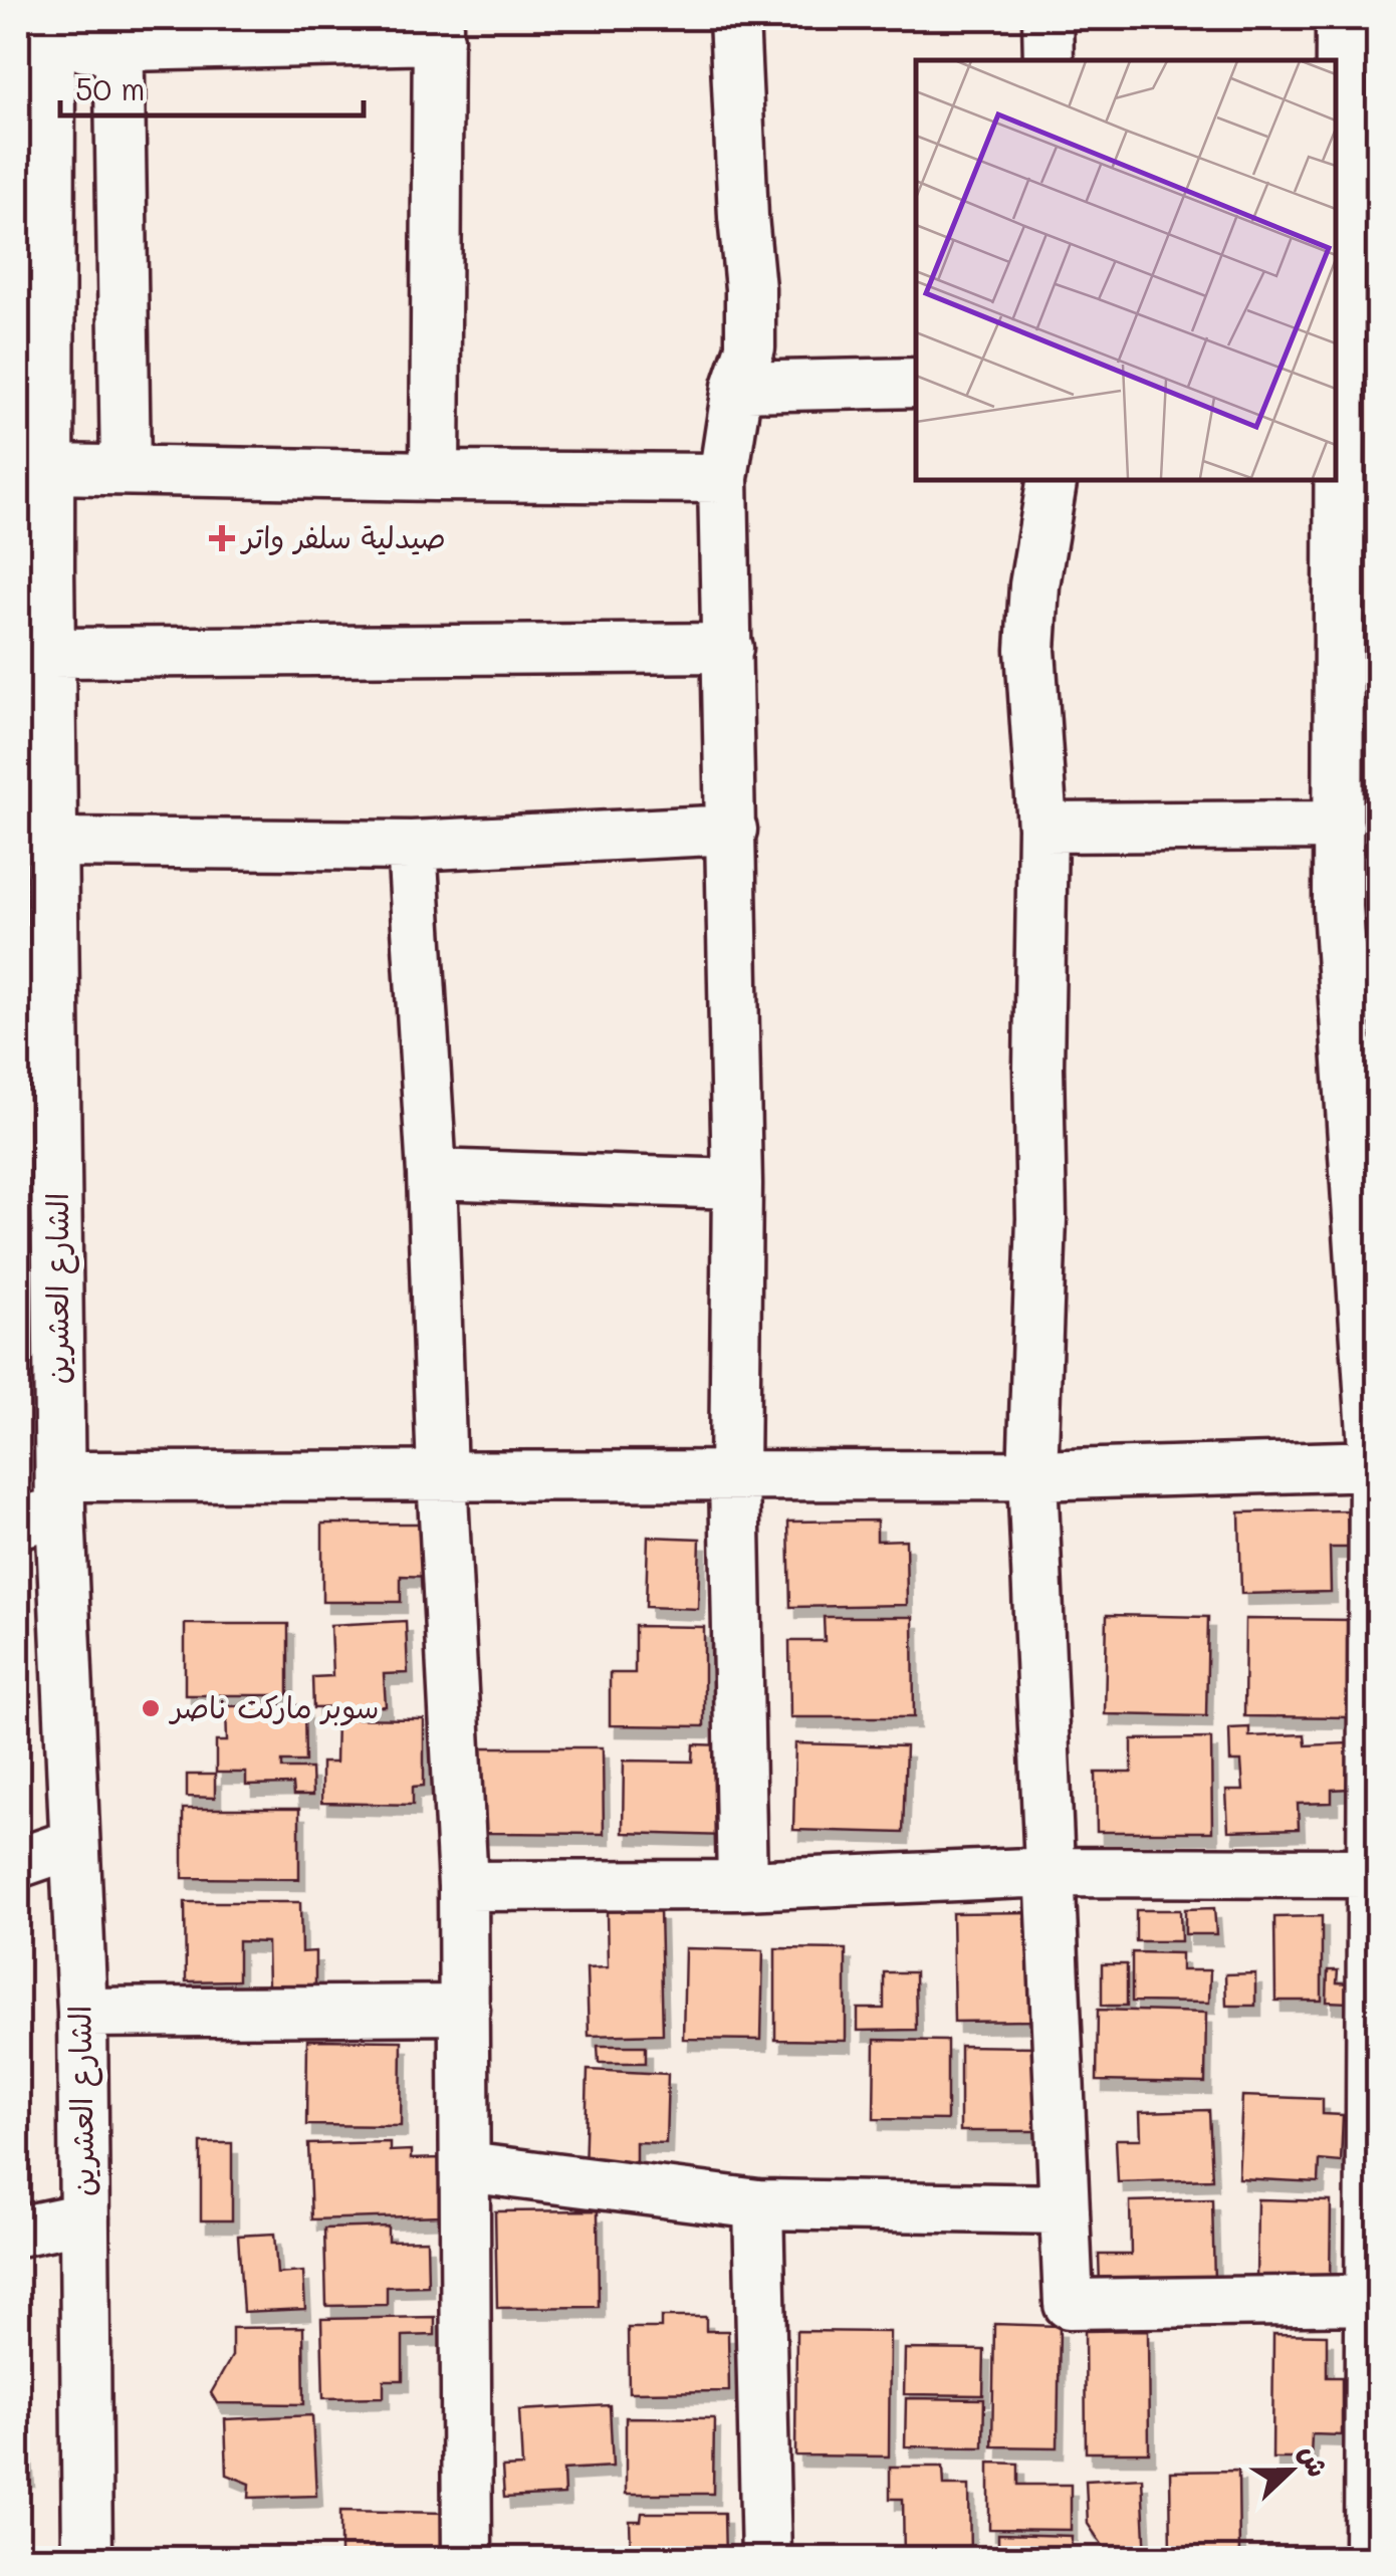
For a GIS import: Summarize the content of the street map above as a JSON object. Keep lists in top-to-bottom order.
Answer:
{
  "streets": {
    "street": ["الشارع العشرين"]
  },
  "places": {
    "health": ["صيدلية سلفر واتر"],
    "other": ["سوبر ماركت ناصر"]
  },
  "scale_bar": "50 m",
  "north": "right"
}
